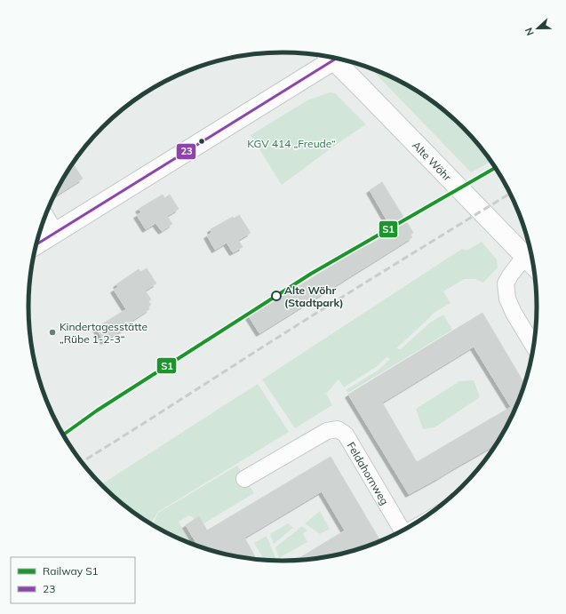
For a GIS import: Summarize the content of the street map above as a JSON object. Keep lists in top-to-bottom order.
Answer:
{
  "streets": {
    "street": ["Alte Wöhr", "Feldahornweg"]
  },
  "parks": ["KGV 414 „Freude“"],
  "places": ["Alte Wöhr (Stadtpark)", "Kindertagesstätte „Rübe 1-2-3“"],
  "lines": ["transit line 23", "rail line S1"],
  "legend": ["Railway S1", "23"],
  "north": "left"
}
